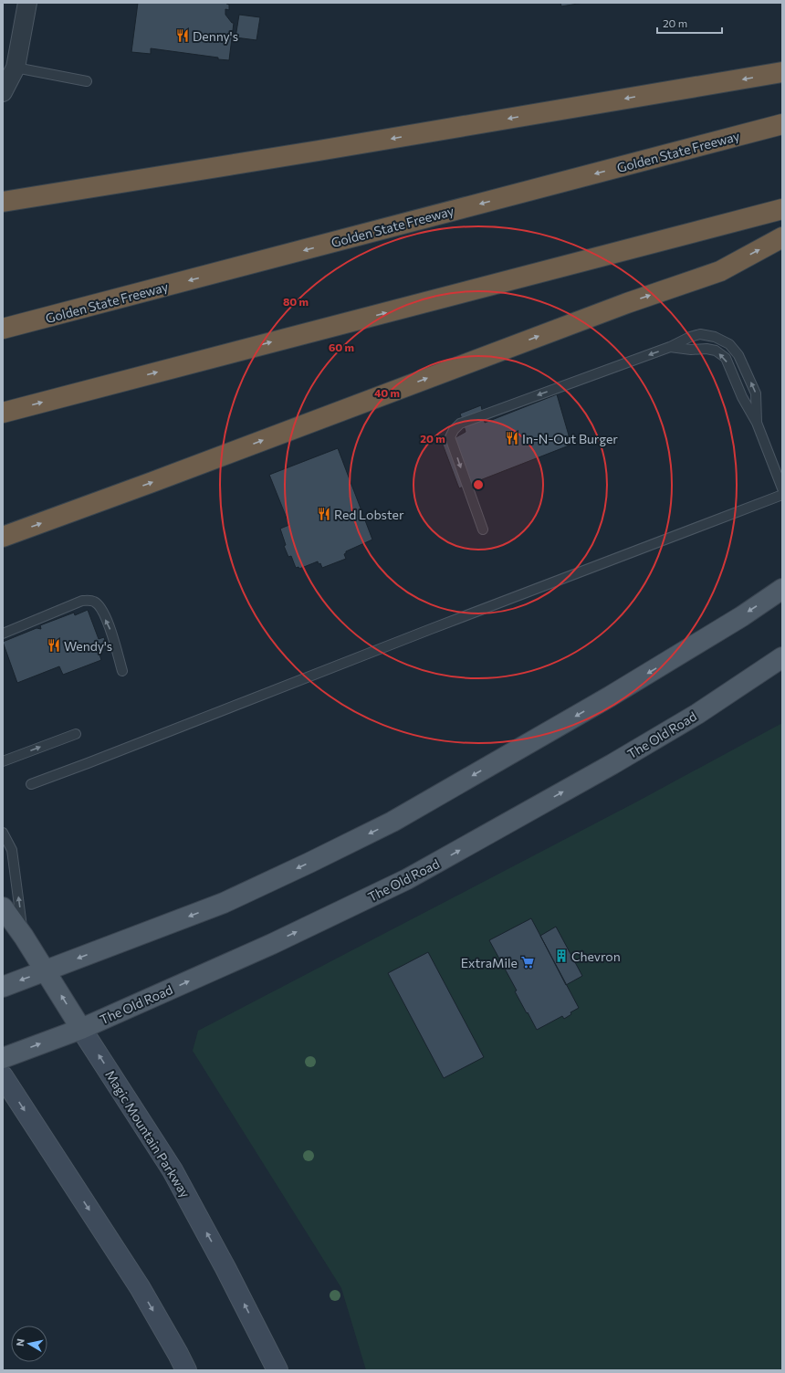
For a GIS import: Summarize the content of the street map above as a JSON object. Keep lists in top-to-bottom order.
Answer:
{
  "streets": {
    "highway": ["Golden State Freeway"],
    "main road": ["The Old Road", "Magic Mountain Parkway"]
  },
  "crossings": [
    ["The Old Road", "Magic Mountain Parkway"]
  ],
  "places": {
    "restaurant": [
      "Denny's",
      "In-N-Out Burger",
      "Red Lobster",
      "Wendy's"
    ],
    "building": ["Chevron"],
    "supermarket": ["ExtraMile"]
  },
  "scale_bar": "20 m",
  "north": "left",
  "rings": [
    "80 m",
    "60 m",
    "40 m",
    "20 m"
  ]
}
